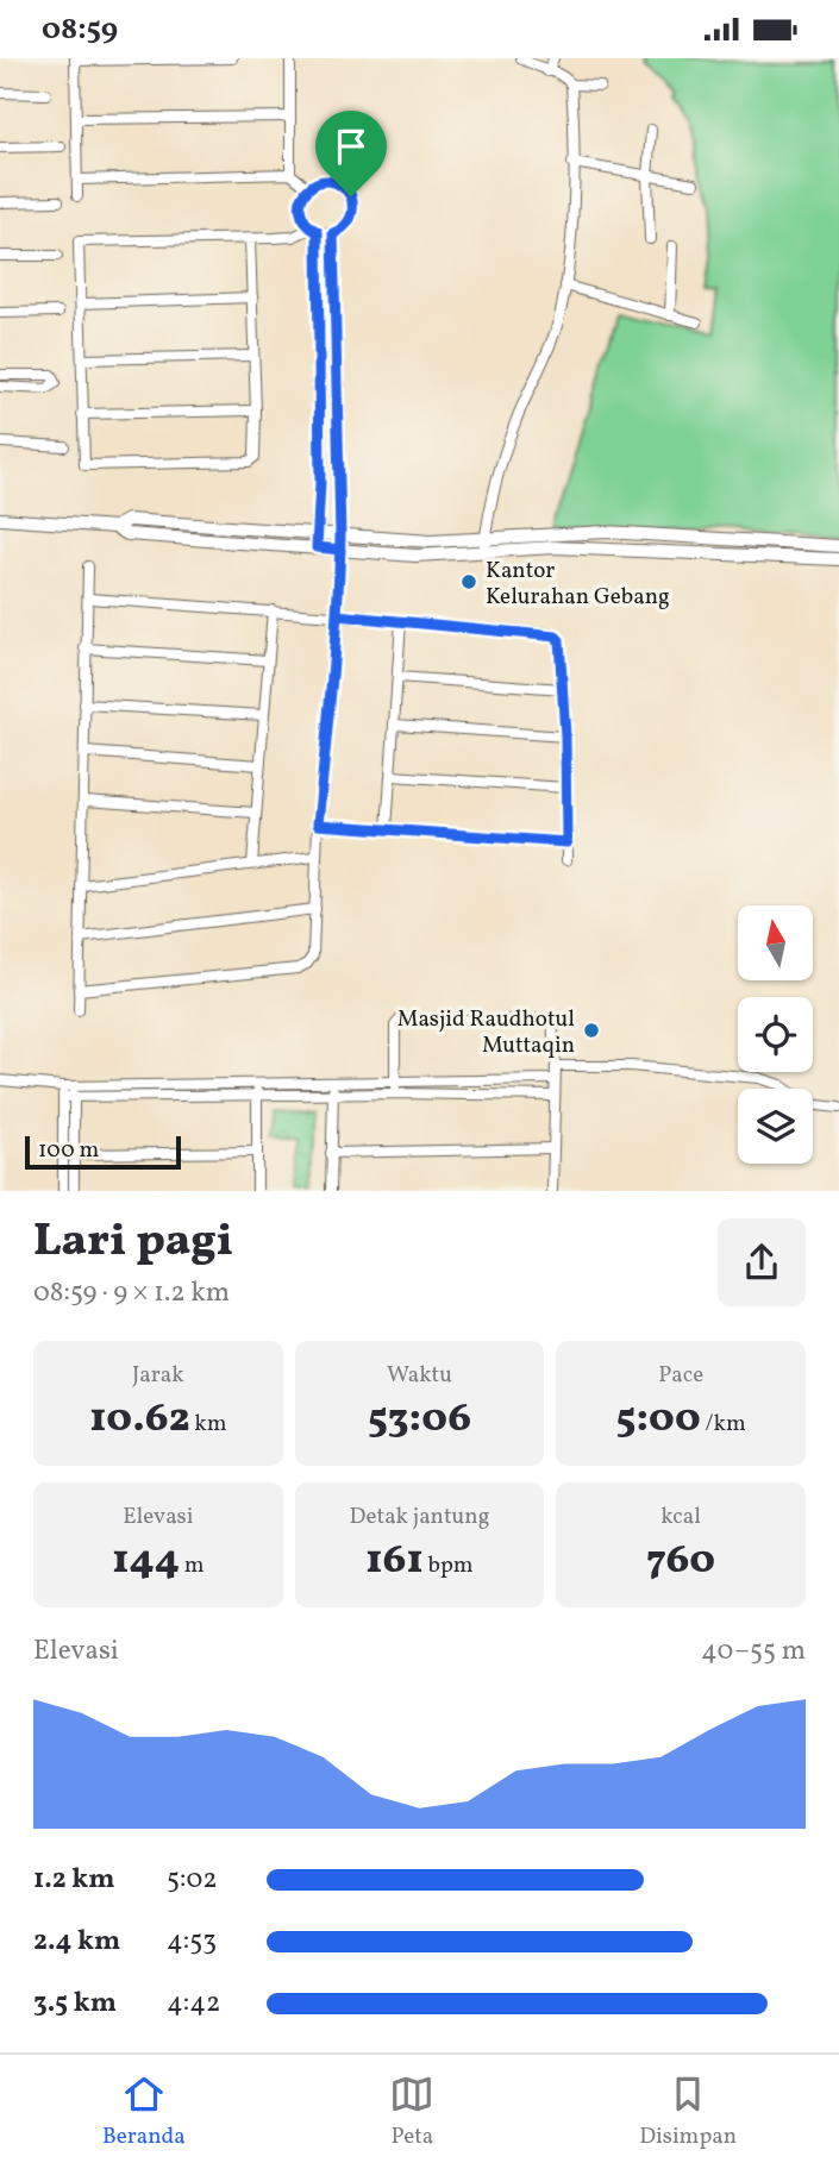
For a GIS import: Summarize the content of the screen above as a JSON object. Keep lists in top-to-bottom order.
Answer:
{
  "places": ["Kantor Kelurahan Gebang", "Masjid Raudhotul Muttaqin"],
  "scale_bar": "100 m",
  "north": "top",
  "page": {
    "status": "08:59",
    "scale": "100 m",
    "heading": ["Lari pagi", "08:59 · 9 × 1.2 km"],
    "stats": [
      ["Jarak", "10.62 km"],
      ["Waktu", "53:06"],
      ["Pace", "5:00 /km"],
      ["Elevasi", "144 m"],
      ["Detak jantung", "161 bpm"],
      ["kcal", "760"]
    ],
    "chart": ["Elevasi", "40–55 m"],
    "list": [
      {
        "name": "1.2 km",
        "note": "5:02"
      },
      {
        "name": "2.4 km",
        "note": "4:53"
      },
      {
        "name": "3.5 km",
        "note": "4:42"
      }
    ],
    "tabs": ["Beranda", "Peta", "Disimpan"]
  }
}
